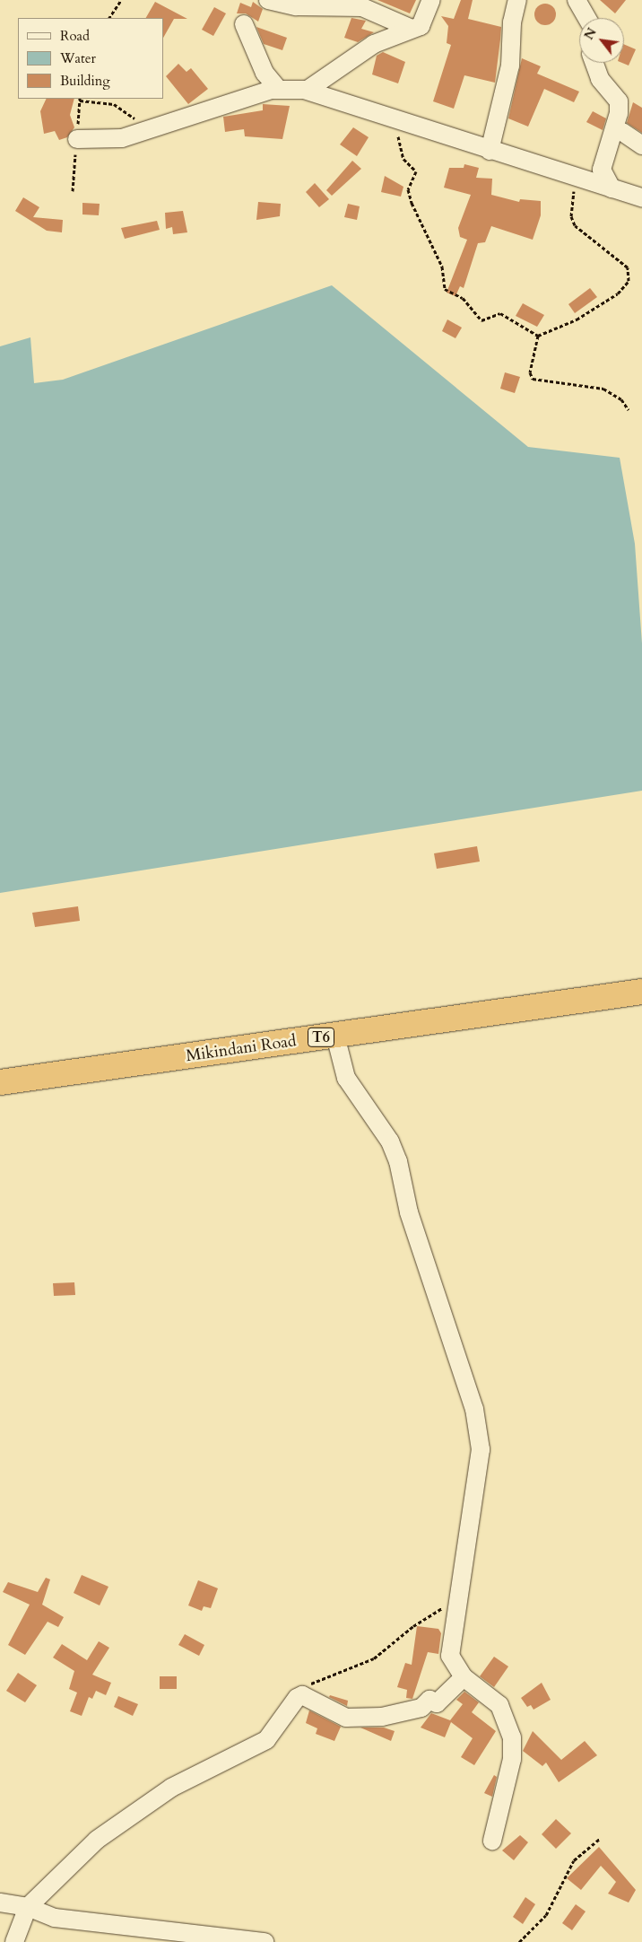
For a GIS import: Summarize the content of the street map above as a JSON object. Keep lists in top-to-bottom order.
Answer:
{
  "streets": {
    "highway": ["T6", "Mikindani Road"]
  },
  "legend": ["Road", "Water", "Building"],
  "north": "top left"
}
